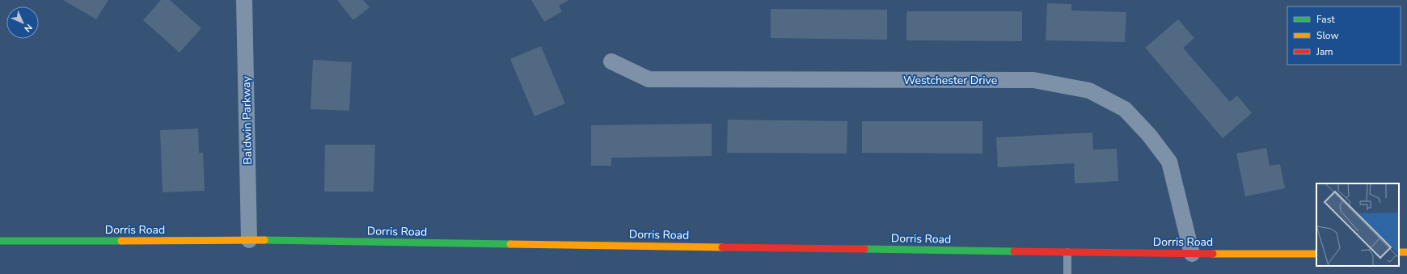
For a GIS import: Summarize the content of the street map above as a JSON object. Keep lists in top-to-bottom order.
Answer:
{
  "streets": {
    "street": ["Westchester Drive", "Baldwin Parkway", "Dorris Road"]
  },
  "crossings": [
    ["Westchester Drive", "Dorris Road"],
    ["Baldwin Parkway", "Dorris Road"]
  ],
  "legend": ["Fast", "Slow", "Jam"],
  "north": "bottom right"
}
